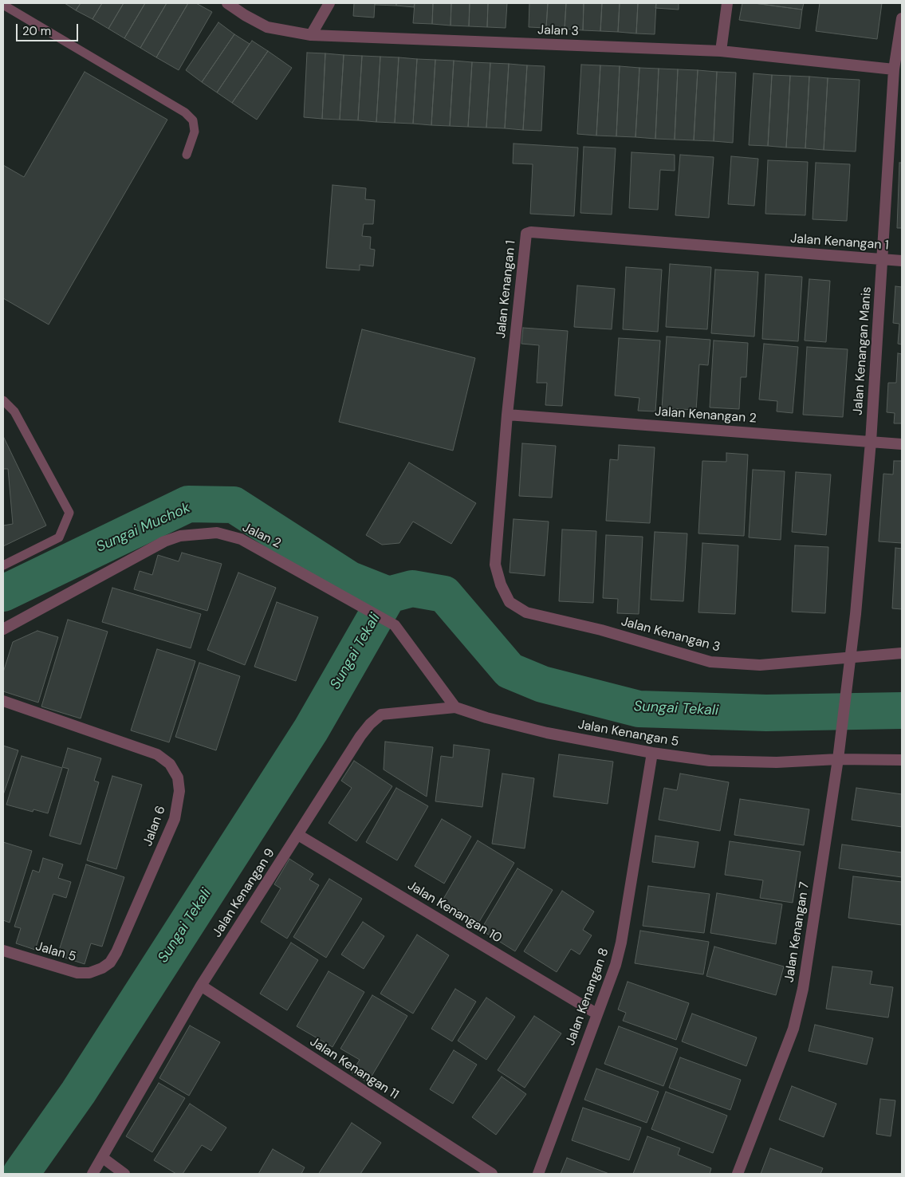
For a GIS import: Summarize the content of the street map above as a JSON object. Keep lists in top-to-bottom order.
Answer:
{
  "streets": {
    "street": [
      "Jalan 3",
      "Jalan Kenangan 1",
      "Jalan Kenangan Manis",
      "Jalan Kenangan 2",
      "Jalan 2",
      "Jalan Kenangan 3",
      "Jalan Kenangan 5",
      "Jalan 6",
      "Jalan Kenangan 9",
      "Jalan Kenangan 10",
      "Jalan Kenangan 7",
      "Jalan 5",
      "Jalan Kenangan 8",
      "Jalan Kenangan 11"
    ]
  },
  "crossings": [
    ["Jalan 3", "Jalan Kenangan Manis"],
    ["Jalan Kenangan 1", "Jalan Kenangan Manis"],
    ["Jalan Kenangan 1", "Jalan Kenangan 2"],
    ["Jalan Kenangan 1", "Jalan Kenangan 3"],
    ["Jalan Kenangan Manis", "Jalan Kenangan 2"],
    ["Jalan Kenangan Manis", "Jalan Kenangan 3"],
    ["Jalan Kenangan Manis", "Jalan Kenangan 7"],
    ["Jalan 2", "Jalan Kenangan 5"],
    ["Jalan 2", "Jalan Kenangan 9"],
    ["Jalan Kenangan 5", "Jalan Kenangan 9"],
    ["Jalan Kenangan 5", "Jalan Kenangan 7"],
    ["Jalan Kenangan 5", "Jalan Kenangan 8"],
    ["Jalan 6", "Jalan 5"],
    ["Jalan Kenangan 9", "Jalan Kenangan 10"],
    ["Jalan Kenangan 9", "Jalan Kenangan 11"],
    ["Jalan Kenangan 10", "Jalan Kenangan 8"]
  ],
  "water": ["Sungai Muchok", "Sungai Tekali"],
  "scale_bar": "20 m"
}
